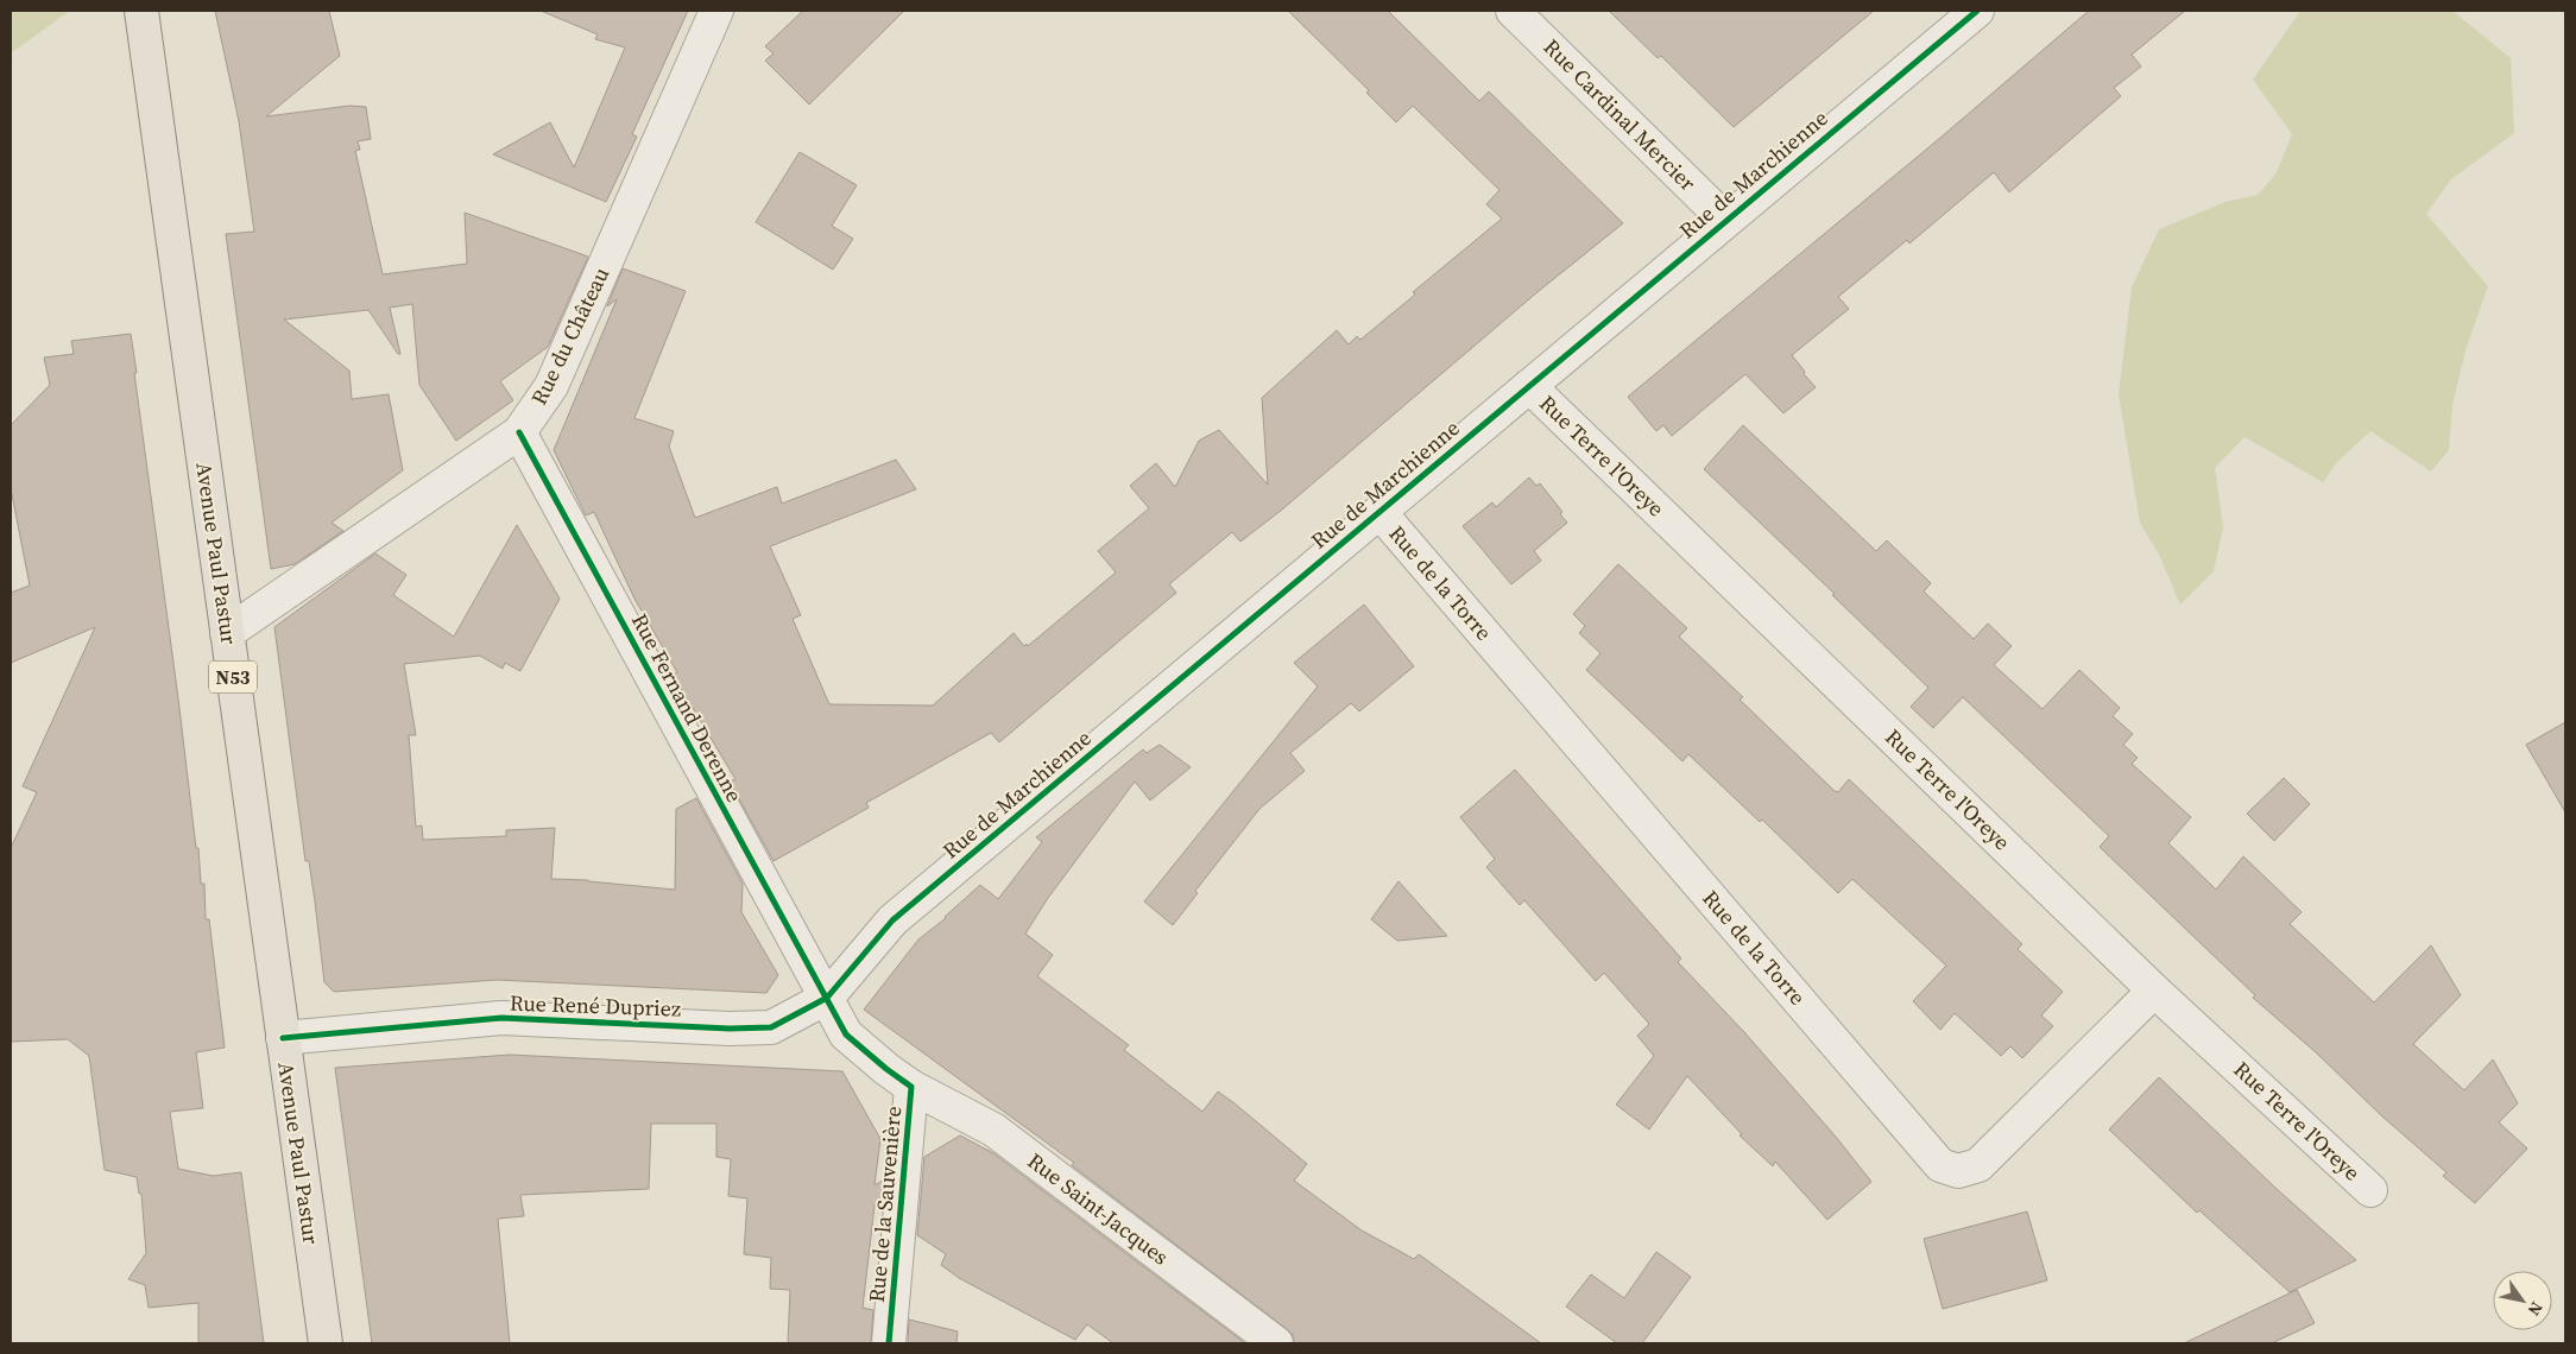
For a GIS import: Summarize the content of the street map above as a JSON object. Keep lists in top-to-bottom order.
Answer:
{
  "streets": {
    "main road": ["Avenue Paul Pastur", "N53"],
    "street": [
      "Rue Cardinal Mercier",
      "Rue de Marchienne",
      "Rue du Château",
      "Rue Terre l'Oreye",
      "Rue de la Torre",
      "Rue Fernand Derenne",
      "Rue René Dupriez",
      "Rue de la Sauvenière",
      "Rue Saint-Jacques"
    ]
  },
  "crossings": [
    ["Rue Cardinal Mercier", "Rue de Marchienne"],
    ["Rue de Marchienne", "Rue Terre l'Oreye"],
    ["Rue de Marchienne", "Rue de la Torre"],
    ["Rue de Marchienne", "Rue Fernand Derenne"],
    ["Rue de Marchienne", "Rue René Dupriez"],
    ["Rue de Marchienne", "Rue de la Sauvenière"],
    ["Rue du Château", "Avenue Paul Pastur"],
    ["Rue du Château", "Rue Fernand Derenne"],
    ["Rue Terre l'Oreye", "Rue de la Torre"],
    ["Avenue Paul Pastur", "Rue René Dupriez"],
    ["Rue Fernand Derenne", "Rue René Dupriez"],
    ["Rue Fernand Derenne", "Rue de la Sauvenière"],
    ["Rue René Dupriez", "Rue de la Sauvenière"],
    ["Rue de la Sauvenière", "Rue Saint-Jacques"]
  ],
  "north": "bottom right"
}
